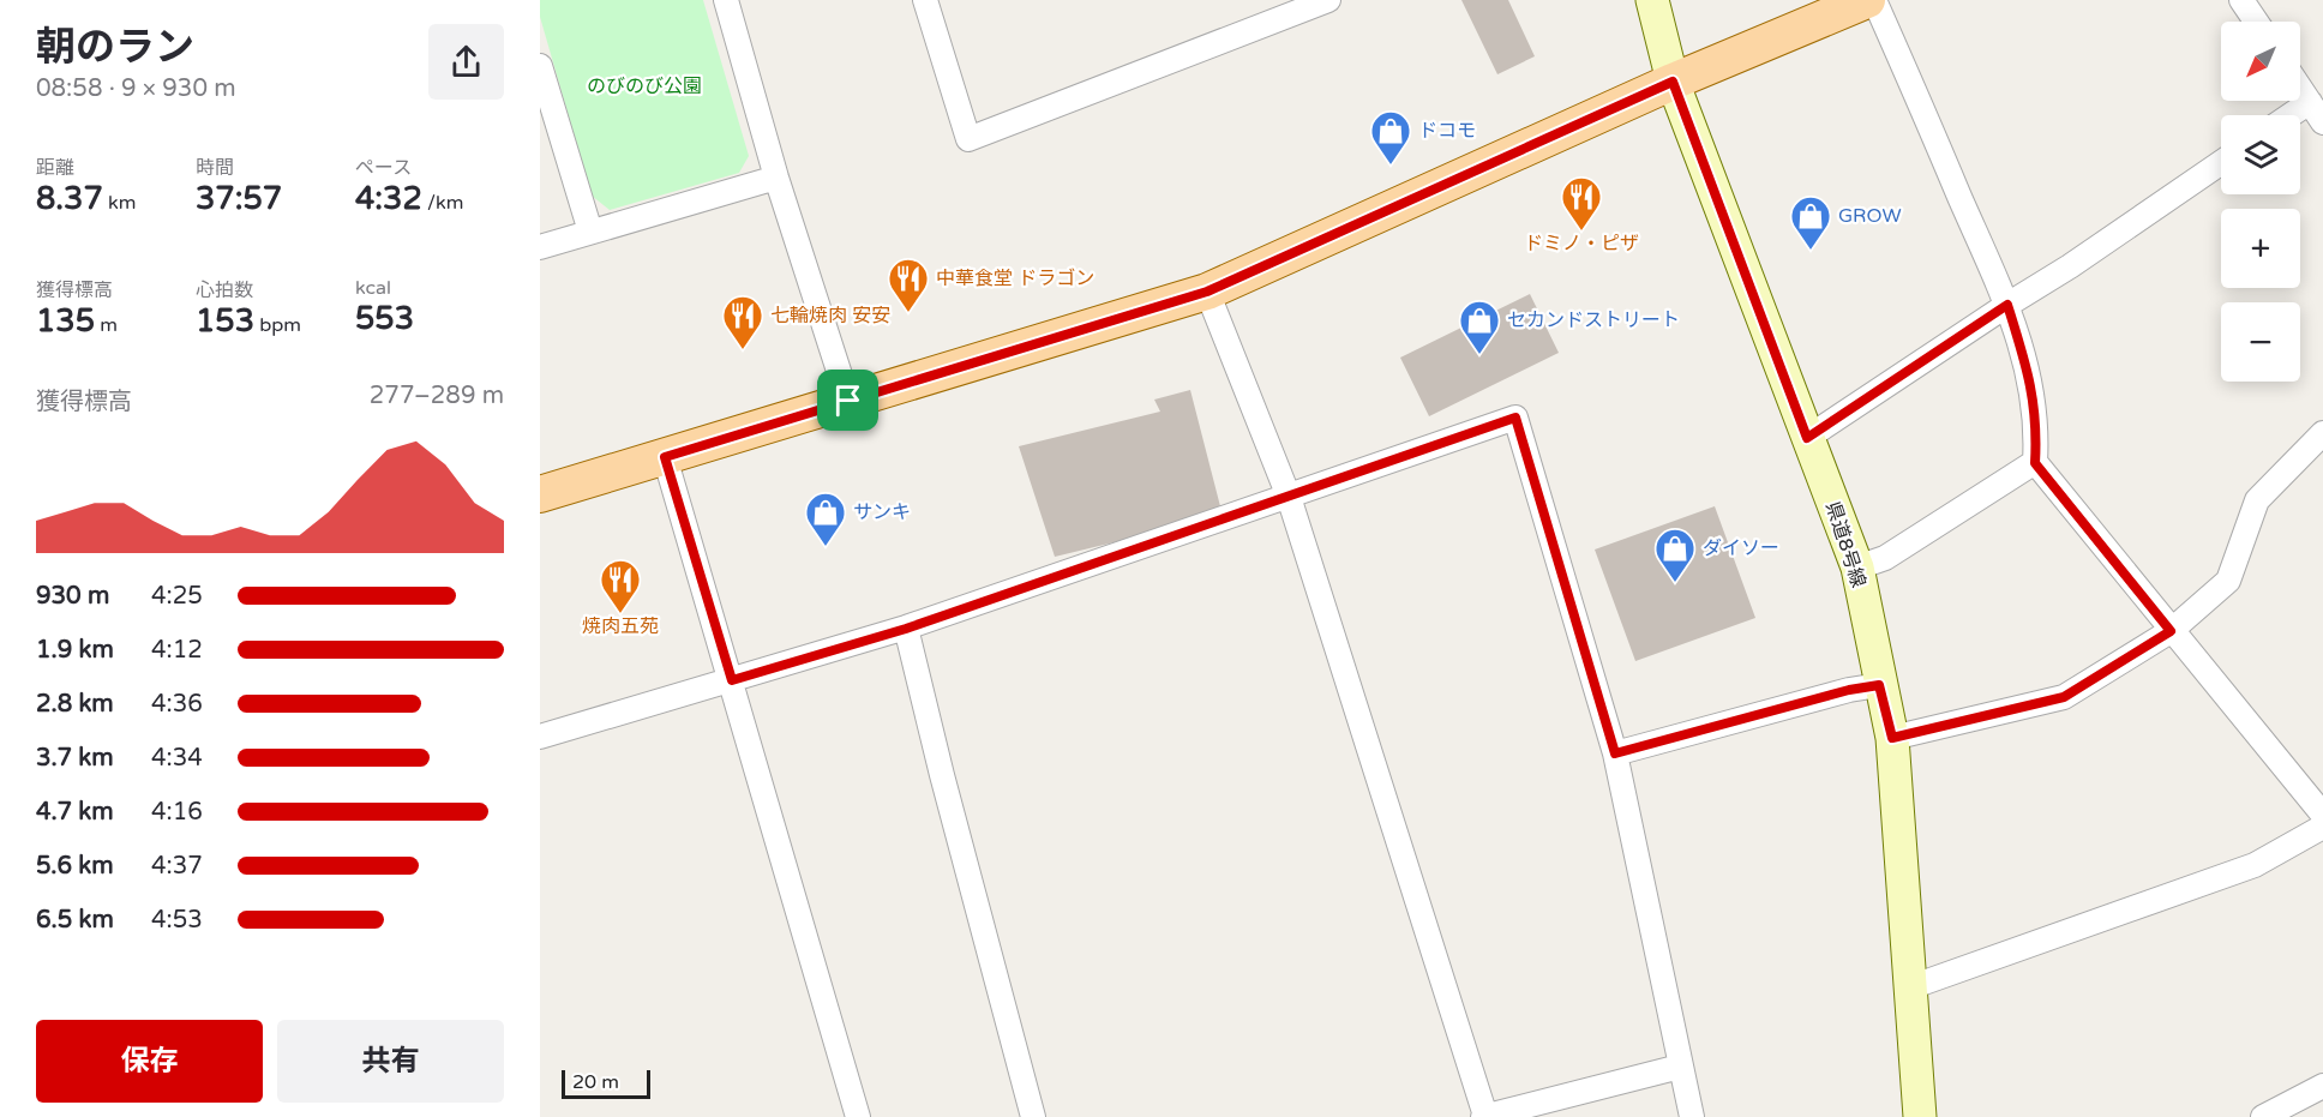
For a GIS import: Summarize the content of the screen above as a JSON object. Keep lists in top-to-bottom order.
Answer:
{
  "streets": {
    "main road": ["県道8号線"]
  },
  "parks": ["のびのび公園"],
  "places": {
    "shop": [
      "ドコモ",
      "GROW",
      "セカンドストリート",
      "サンキ",
      "ダイソー"
    ],
    "restaurant": [
      "ドミノ・ピザ",
      "中華食堂 ドラゴン",
      "七輪焼肉 安安",
      "焼肉五苑"
    ]
  },
  "scale_bar": "20 m",
  "north": "bottom left",
  "page": {
    "heading": ["朝のラン", "08:58 · 9 × 930 m"],
    "map_buttons": ["+", "−"],
    "stats": [
      ["距離", "8.37 km"],
      ["時間", "37:57"],
      ["ペース", "4:32 /km"],
      ["獲得標高", "135 m"],
      ["心拍数", "153 bpm"],
      ["kcal", "553"]
    ],
    "chart": ["獲得標高", "277–289 m"],
    "list": [
      {
        "name": "930 m",
        "note": "4:25"
      },
      {
        "name": "1.9 km",
        "note": "4:12"
      },
      {
        "name": "2.8 km",
        "note": "4:36"
      },
      {
        "name": "3.7 km",
        "note": "4:34"
      },
      {
        "name": "4.7 km",
        "note": "4:16"
      },
      {
        "name": "5.6 km",
        "note": "4:37"
      },
      {
        "name": "6.5 km",
        "note": "4:53"
      }
    ],
    "buttons": ["保存", "共有"],
    "scale": "20 m"
  }
}
